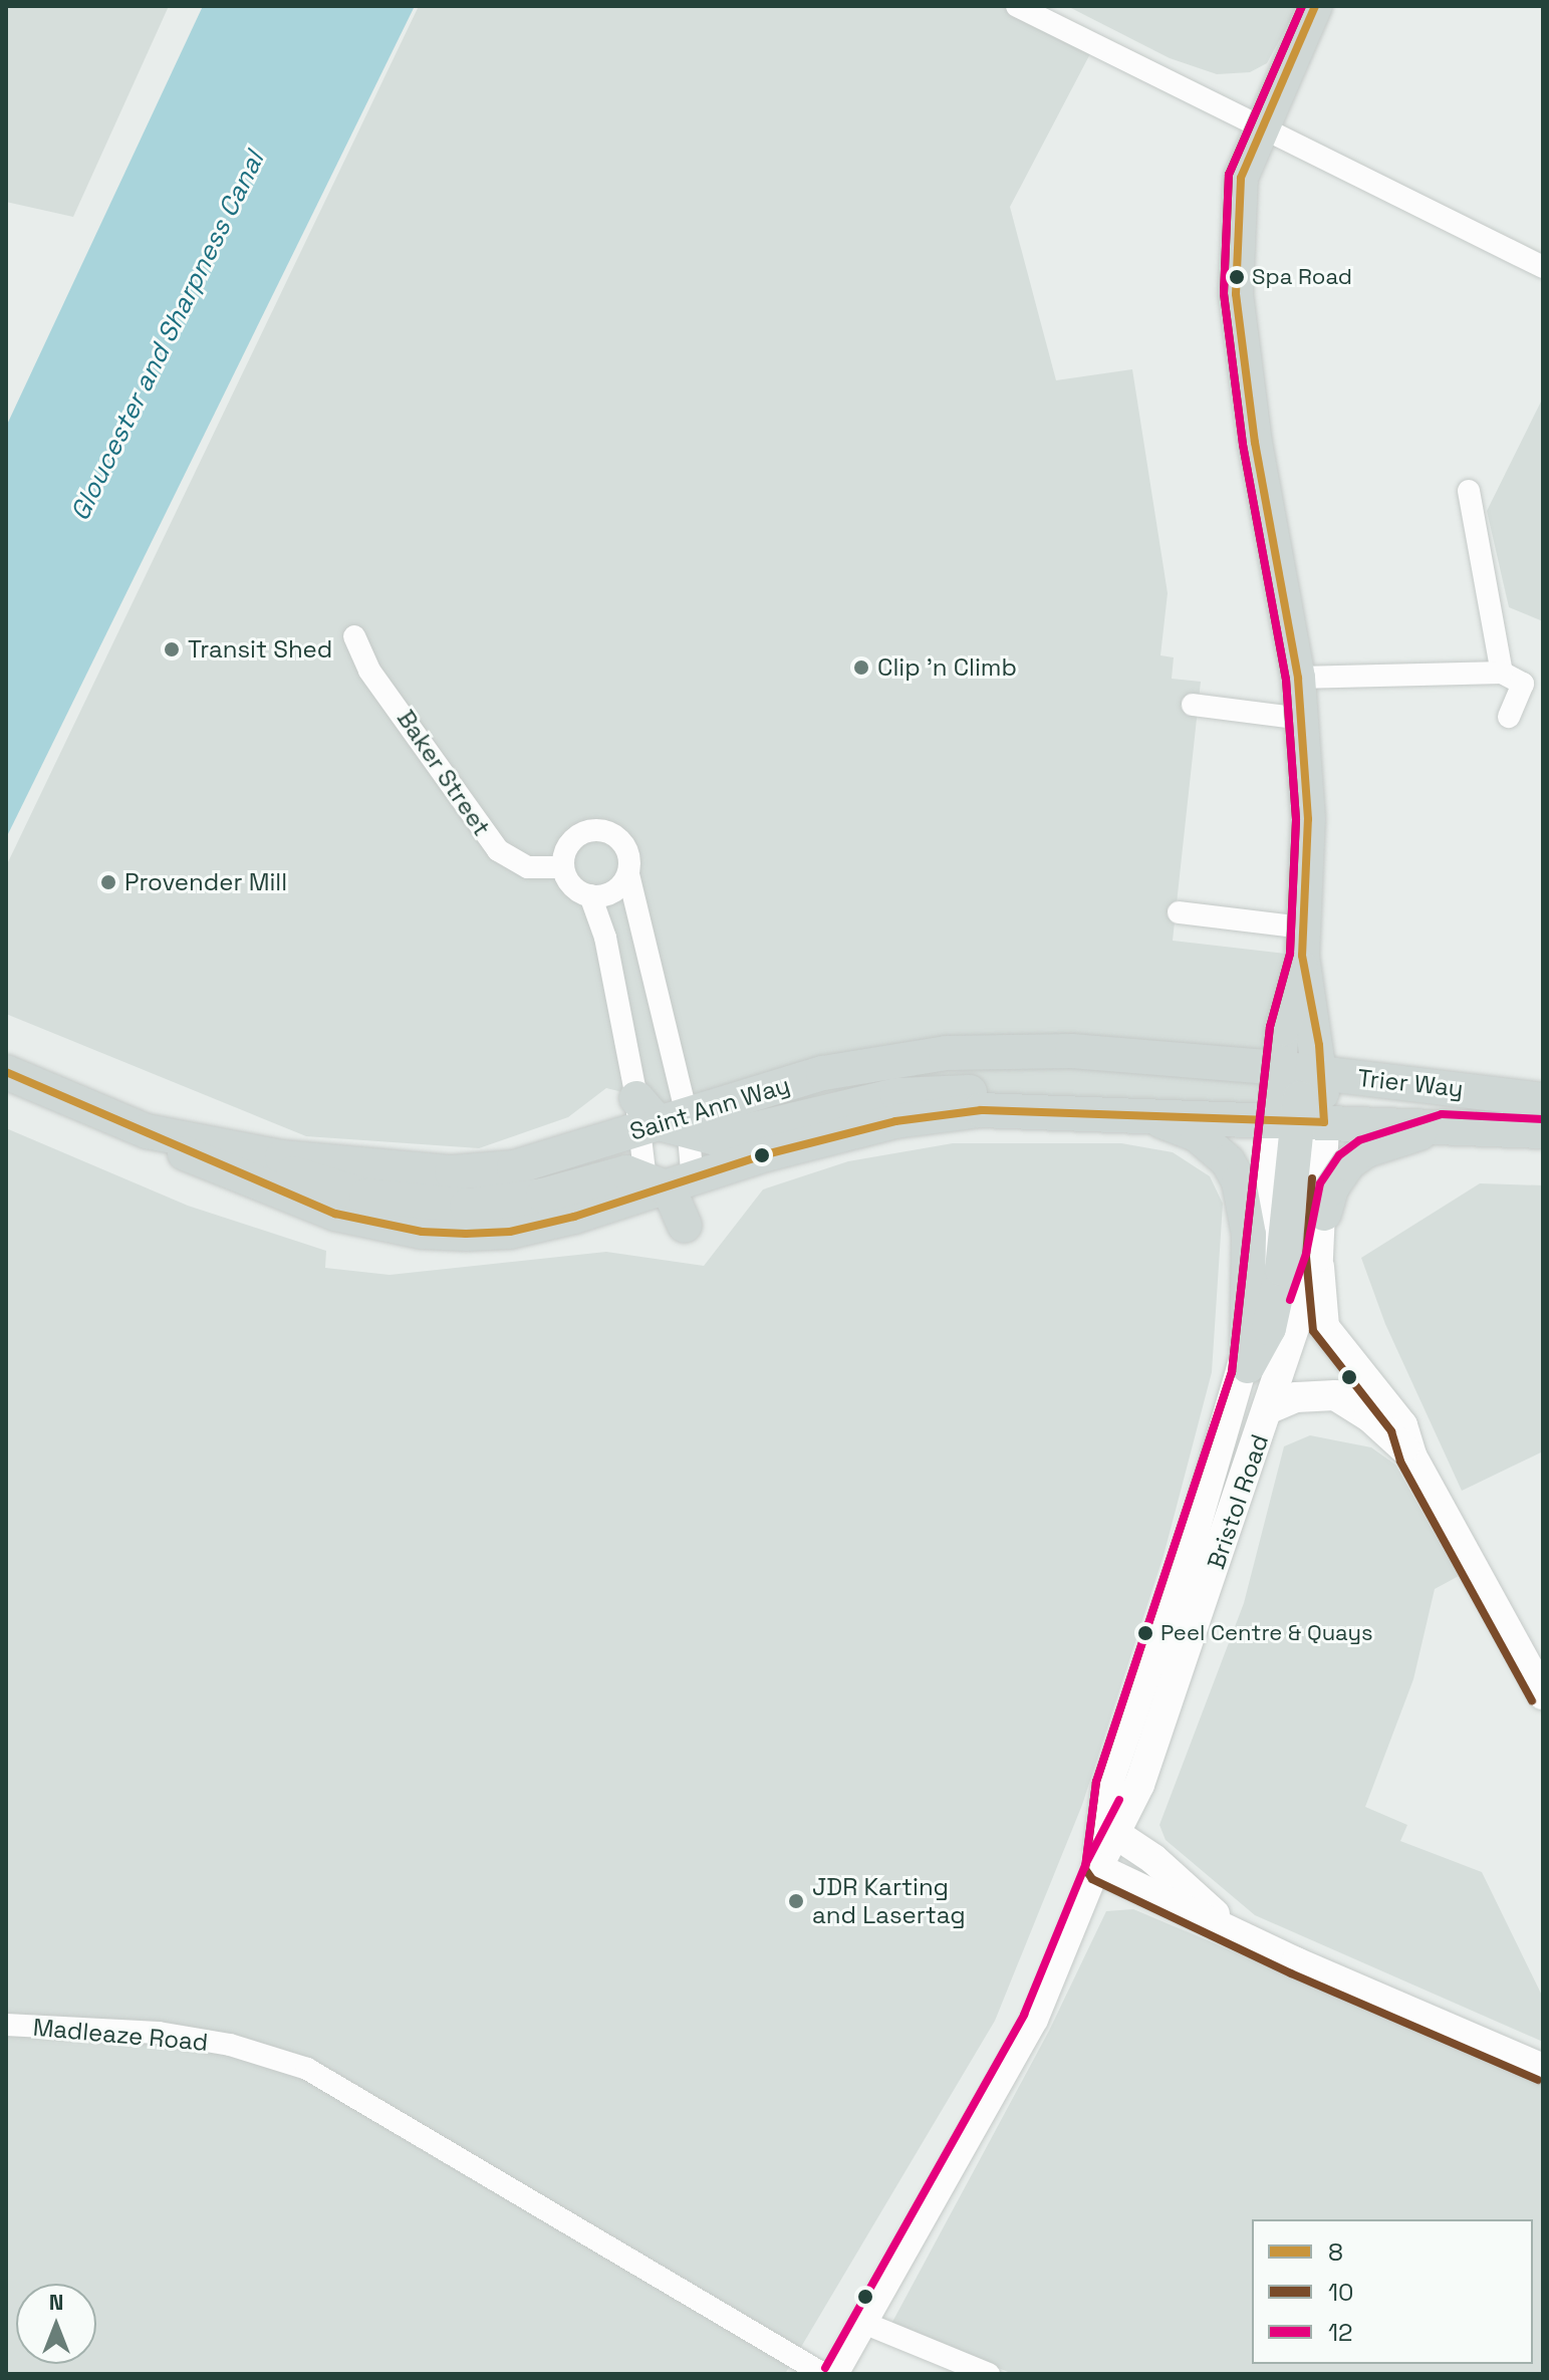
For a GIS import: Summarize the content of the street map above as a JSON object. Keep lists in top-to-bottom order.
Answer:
{
  "streets": {
    "main road": ["Trier Way", "Saint Ann Way", "Bristol Road"],
    "street": ["Baker Street", "Madleaze Road"]
  },
  "crossings": [
    ["Trier Way", "Saint Ann Way"],
    ["Trier Way", "Bristol Road"],
    ["Saint Ann Way", "Bristol Road"]
  ],
  "water": ["Gloucester and Sharpness Canal"],
  "places": [
    "Spa Road",
    "Transit Shed",
    "Clip 'n Climb",
    "Provender Mill",
    "Peel Centre & Quays",
    "JDR Karting and Lasertag"
  ],
  "lines": ["transit line 8", "transit line 10", "transit line 12"],
  "legend": ["8", "10", "12"],
  "north": "top"
}
